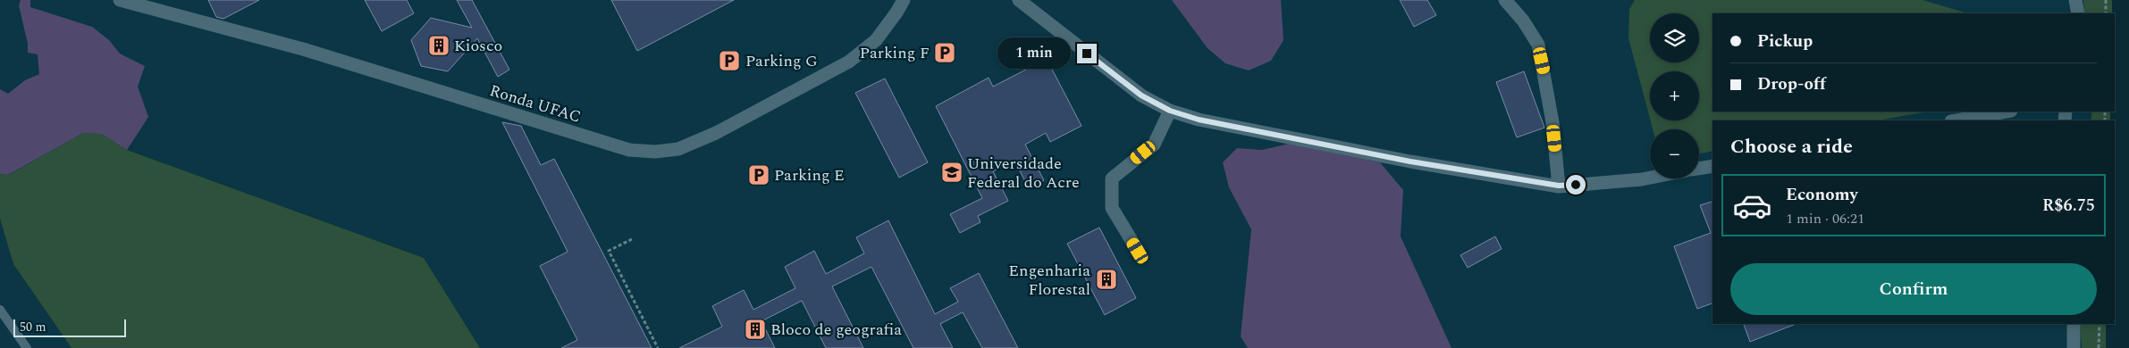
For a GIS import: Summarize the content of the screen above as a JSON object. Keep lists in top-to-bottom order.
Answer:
{
  "streets": {
    "street": ["Ronda UFAC"]
  },
  "places": {
    "building": ["Kiosco", "Engenharia Florestal", "Bloco de geografia"],
    "parking": ["Parking F", "Parking G", "Parking E"],
    "school or university": ["Universidade Federal do Acre"]
  },
  "scale_bar": "50 m",
  "page": {
    "map_buttons": ["+", "−"],
    "banner": ["Pickup", "Drop-off"],
    "bubble": "1 min",
    "heading": "Choose a ride",
    "list": [
      {
        "name": "Economy",
        "note": "1 min · 06:21",
        "value": "R$6.75"
      }
    ],
    "buttons": "Confirm",
    "scale": "50 m"
  }
}
